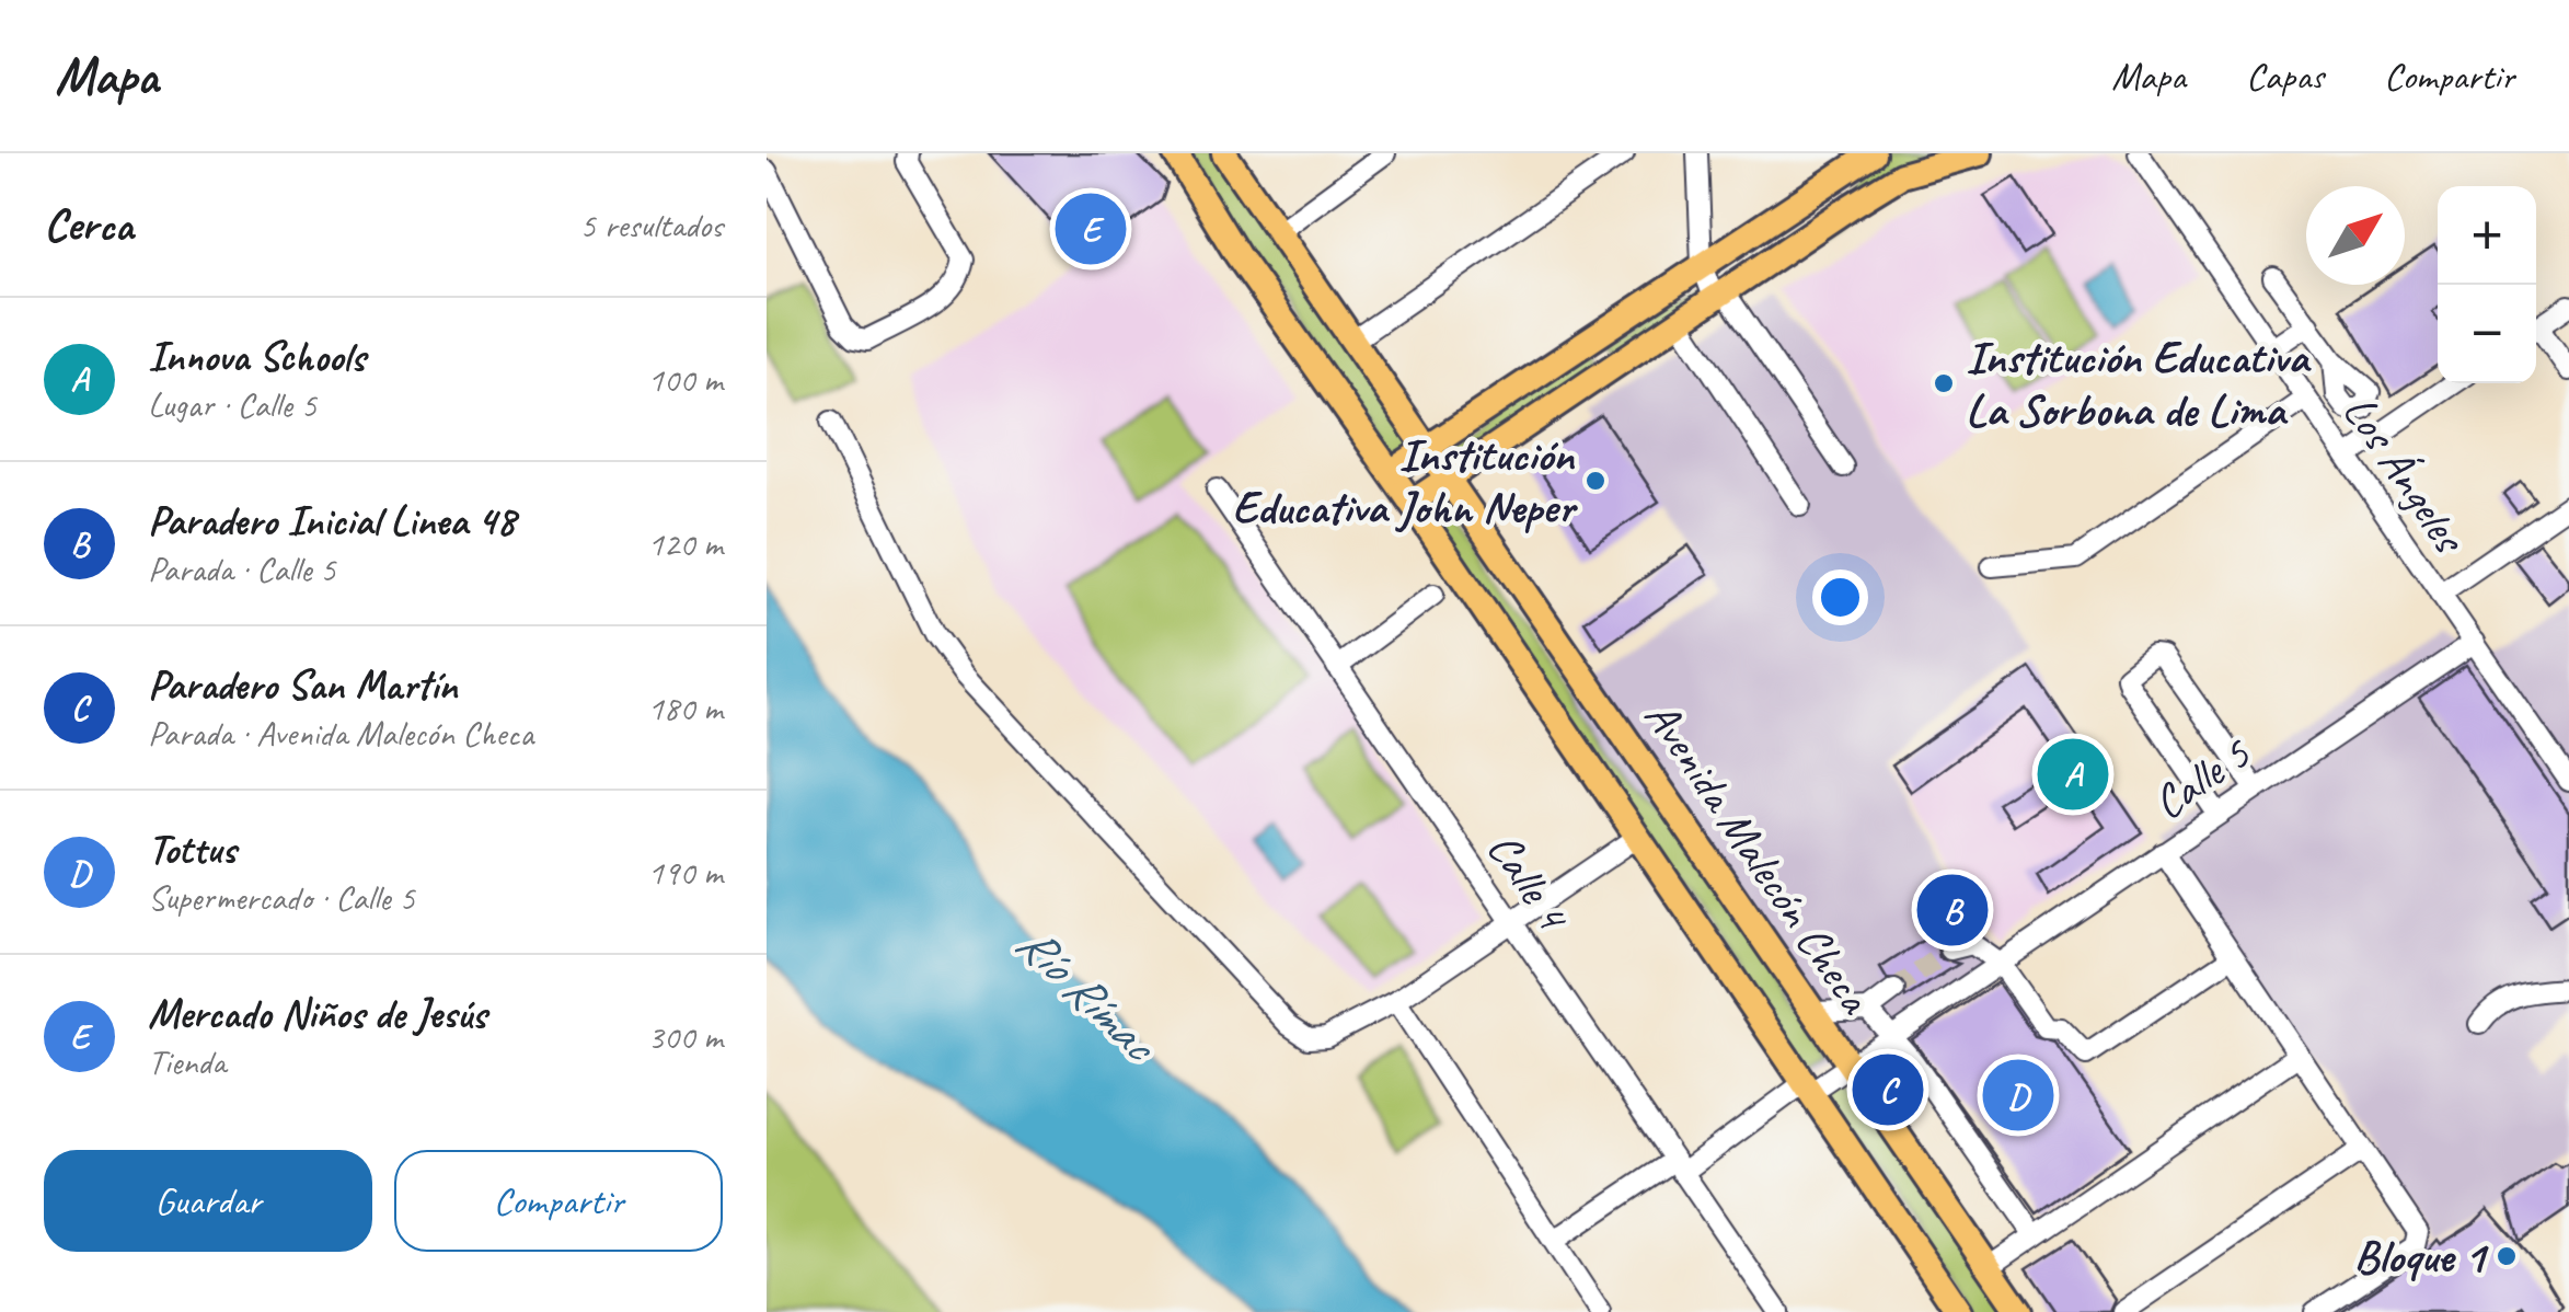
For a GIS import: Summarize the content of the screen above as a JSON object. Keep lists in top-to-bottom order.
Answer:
{
  "streets": {
    "main road": ["Avenida Malecón Checa"],
    "street": ["Los Ángeles", "Calle 5", "Calle 4"]
  },
  "crossings": [
    ["Los Ángeles", "Calle 5"],
    ["Calle 5", "Avenida Malecón Checa"],
    ["Calle 5", "Calle 4"]
  ],
  "water": ["Río Rímac"],
  "places": ["Institución Educativa La Sorbona de Lima", "Institución Educativa John Neper", "Bloque 1"],
  "north": "top right",
  "page": {
    "header": "Mapa",
    "nav": ["Mapa", "Capas", "Compartir"],
    "heading": ["Cerca", "5 resultados"],
    "map_buttons": ["+", "−"],
    "pins": [
      "E",
      "A",
      "B",
      "C",
      "D"
    ],
    "list": [
      {
        "mark": "A",
        "name": "Innova Schools",
        "note": "Lugar · Calle 5",
        "value": "100 m"
      },
      {
        "mark": "B",
        "name": "Paradero Inicial Linea 48",
        "note": "Parada · Calle 5",
        "value": "120 m"
      },
      {
        "mark": "C",
        "name": "Paradero San Martín",
        "note": "Parada · Avenida Malecón Checa",
        "value": "180 m"
      },
      {
        "mark": "D",
        "name": "Tottus",
        "note": "Supermercado · Calle 5",
        "value": "190 m"
      },
      {
        "mark": "E",
        "name": "Mercado Niños de Jesús",
        "note": "Tienda",
        "value": "300 m"
      }
    ],
    "buttons": ["Guardar", "Compartir"]
  }
}
